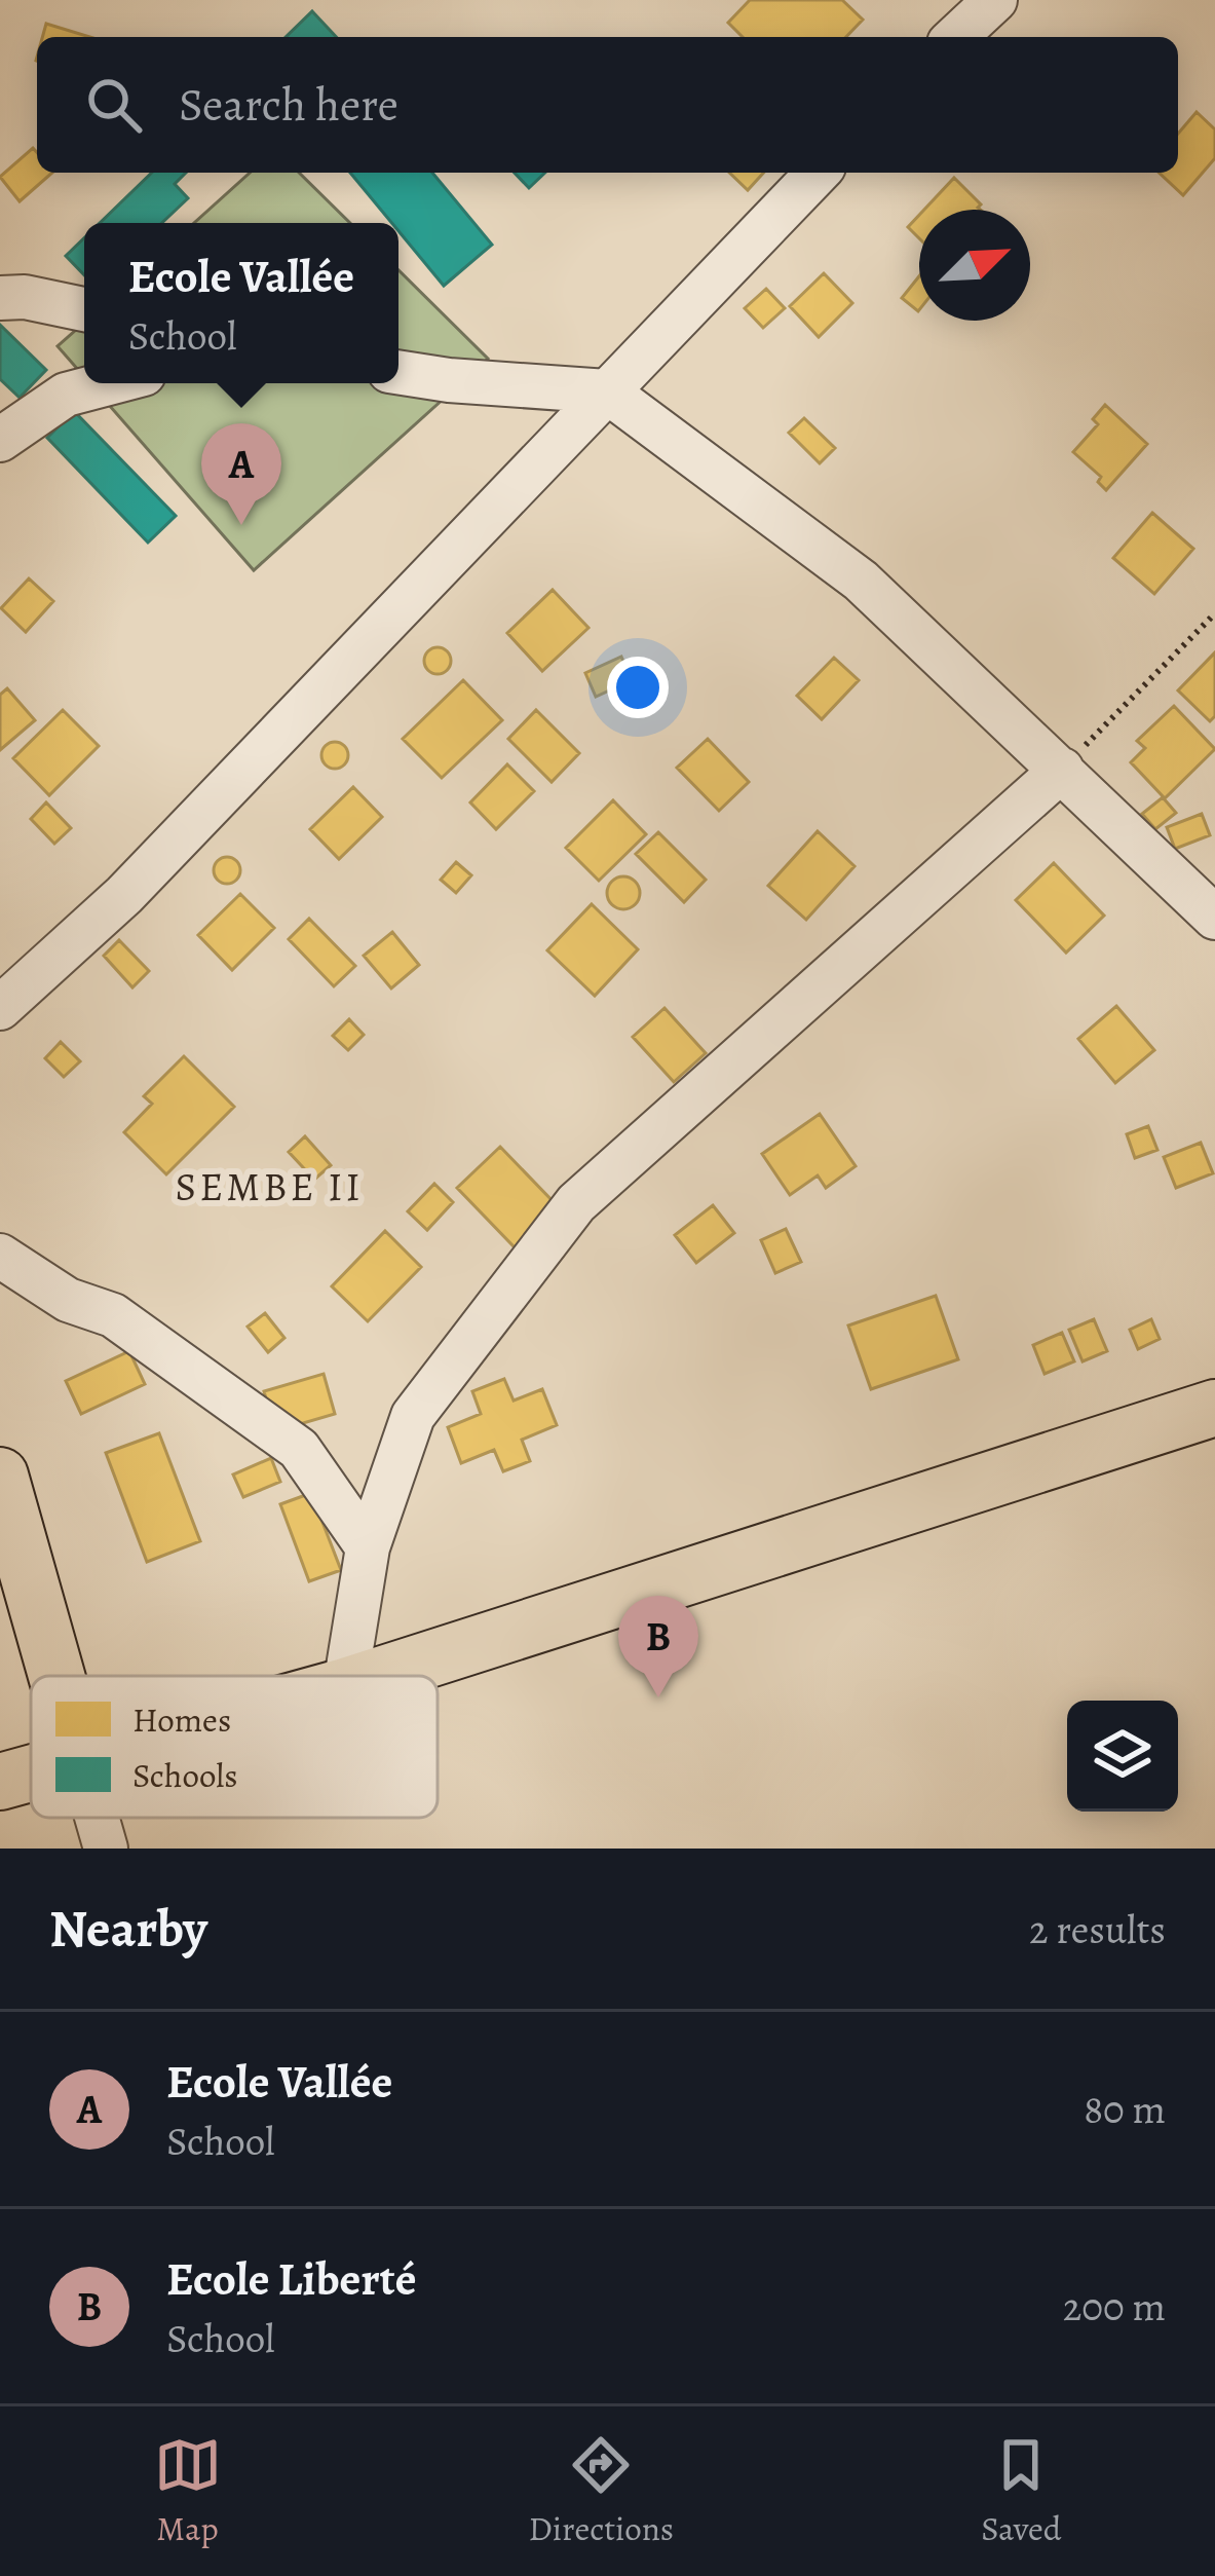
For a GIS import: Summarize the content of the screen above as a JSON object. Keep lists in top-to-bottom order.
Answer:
{
  "districts": ["SEMBE II"],
  "legend": ["Homes", "Schools"],
  "north": "top right",
  "page": {
    "search": "Search here",
    "popup": ["Ecole Vallée", "School"],
    "pins": ["A", "B"],
    "heading": ["Nearby", "2 results"],
    "list": [
      {
        "mark": "A",
        "name": "Ecole Vallée",
        "note": "School",
        "value": "80 m"
      },
      {
        "mark": "B",
        "name": "Ecole Liberté",
        "note": "School",
        "value": "200 m"
      }
    ],
    "nav": ["Map", "Directions", "Saved"]
  }
}
